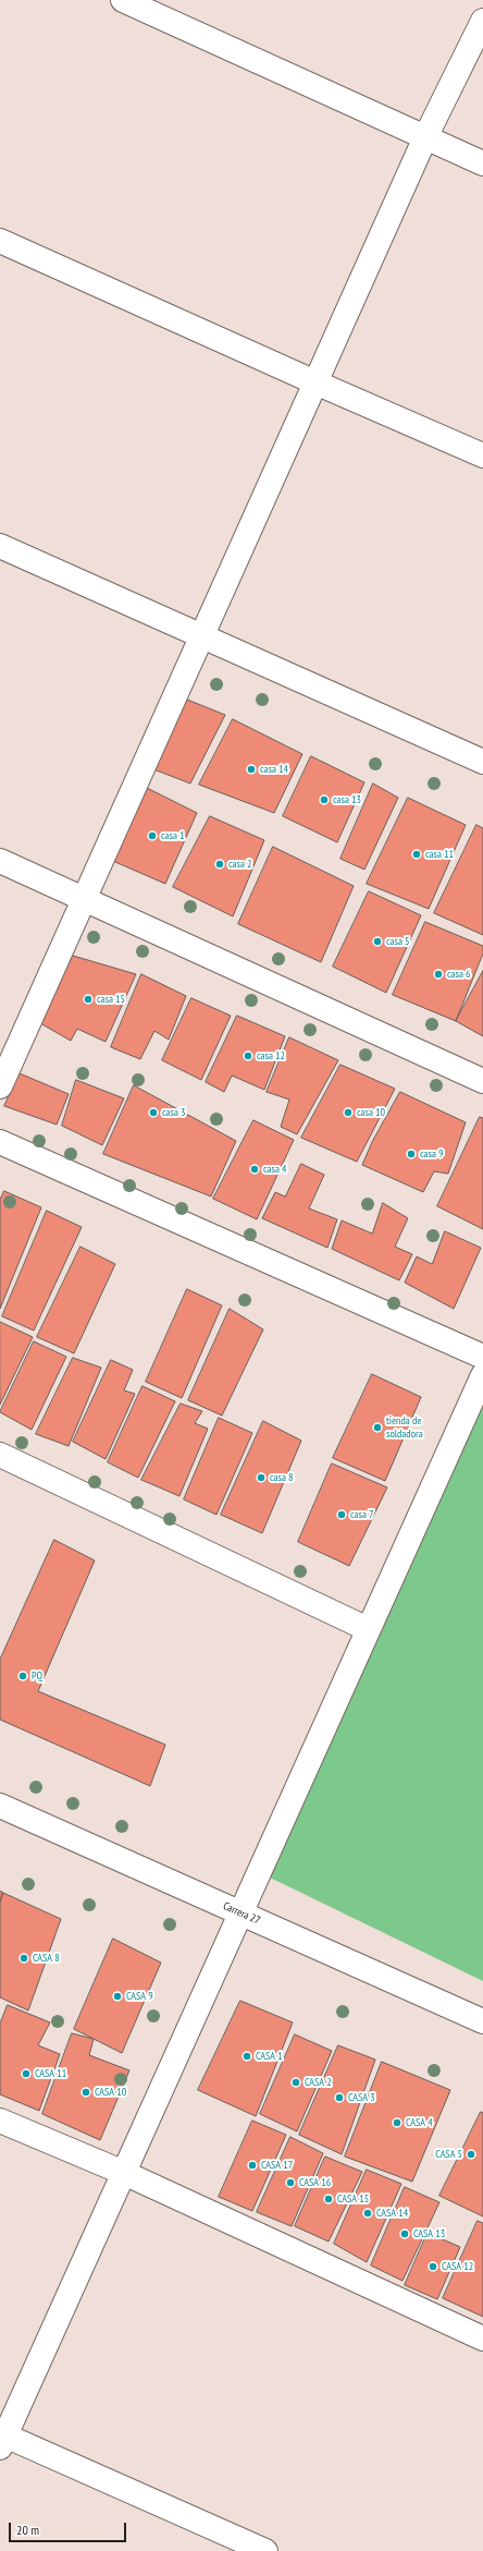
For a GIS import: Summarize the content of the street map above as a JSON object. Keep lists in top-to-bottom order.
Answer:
{
  "streets": {
    "street": ["Carrera 27"]
  },
  "places": [
    "casa 14",
    "casa 13",
    "casa 1",
    "casa 11",
    "casa 2",
    "casa 5",
    "casa 6",
    "casa 15",
    "casa 12",
    "casa 3",
    "casa 10",
    "casa 9",
    "casa 4",
    "tienda de soldadora",
    "casa 8",
    "casa 7",
    "PQ",
    "CASA 8",
    "CASA 9",
    "CASA 1",
    "CASA 11",
    "CASA 2",
    "CASA 10",
    "CASA 3",
    "CASA 4",
    "CASA 5",
    "CASA 17",
    "CASA 16",
    "CASA 15",
    "CASA 14",
    "CASA 13",
    "CASA 12"
  ],
  "scale_bar": "20 m"
}
